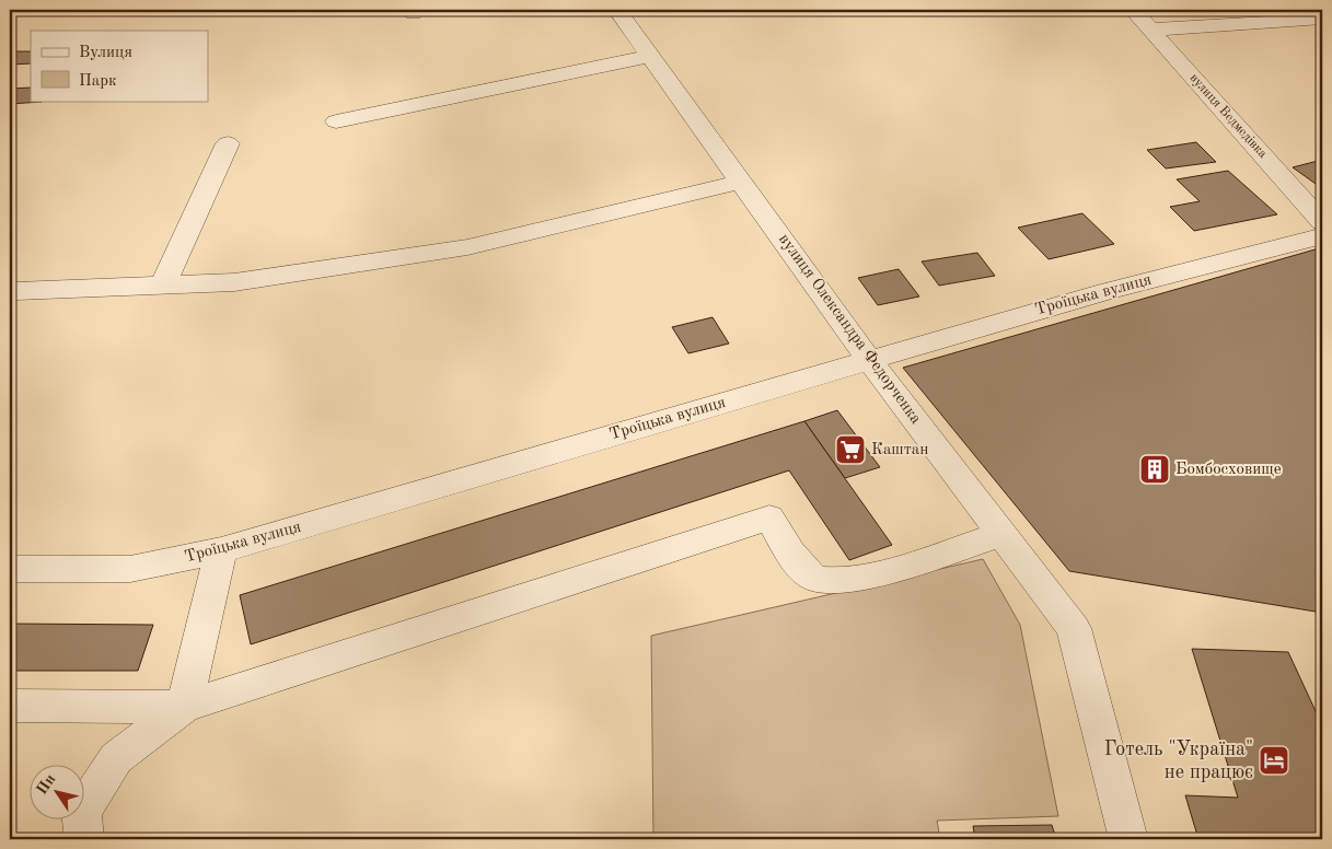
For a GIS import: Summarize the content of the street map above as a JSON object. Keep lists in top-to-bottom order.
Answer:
{
  "streets": {
    "street": ["вулиця Ведмедівка", "Троїцька вулиця", "вулиця Олександра Федорченка"]
  },
  "crossings": [
    ["Троїцька вулиця", "вулиця Олександра Федорченка"]
  ],
  "places": {
    "supermarket": ["Каштан"],
    "building": ["Бомбосховище"],
    "hotel": ["Готель \"Україна\" не працює"]
  },
  "legend": ["Вулиця", "Парк"],
  "north": "top left"
}
